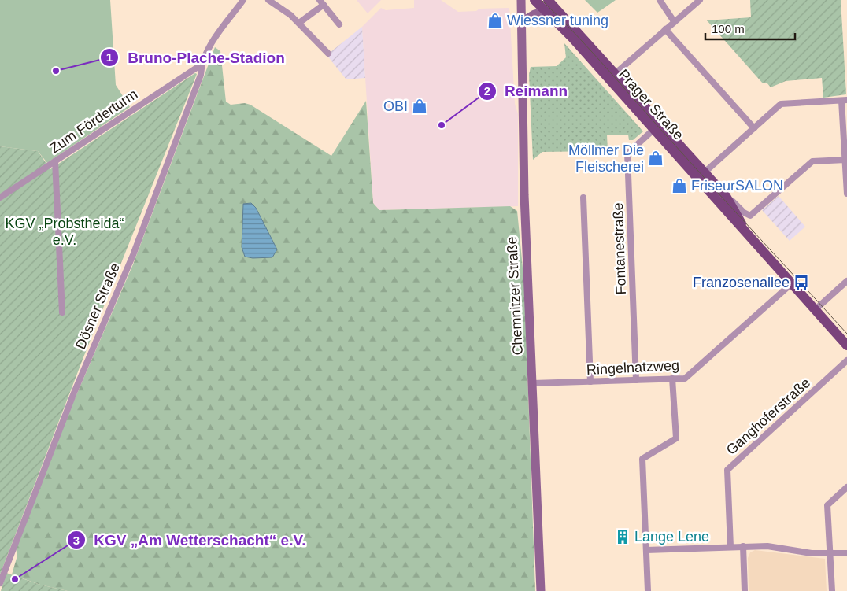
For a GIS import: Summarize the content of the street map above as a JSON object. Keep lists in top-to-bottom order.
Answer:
{
  "streets": {
    "main road": ["Prager Straße", "Chemnitzer Straße"],
    "street": [
      "Zum Förderturm",
      "Fontanestraße",
      "Dösner Straße",
      "Ringelnatzweg",
      "Ganghoferstraße"
    ]
  },
  "crossings": [
    ["Prager Straße", "Fontanestraße"],
    ["Prager Straße", "Ringelnatzweg"],
    ["Zum Förderturm", "Dösner Straße"],
    ["Fontanestraße", "Ringelnatzweg"],
    ["Chemnitzer Straße", "Ringelnatzweg"]
  ],
  "parks": ["KGV „Probstheida“ e.V."],
  "places": {
    "shop": [
      "Wiessner tuning",
      "OBI",
      "Möllmer Die Fleischerei",
      "FriseurSALON"
    ],
    "other": ["Bruno-Plache-Stadion", "Reimann", "KGV „Am Wetterschacht“ e.V."],
    "bus stop": ["Franzosenallee"],
    "building": ["Lange Lene"]
  },
  "scale_bar": "100 m"
}
